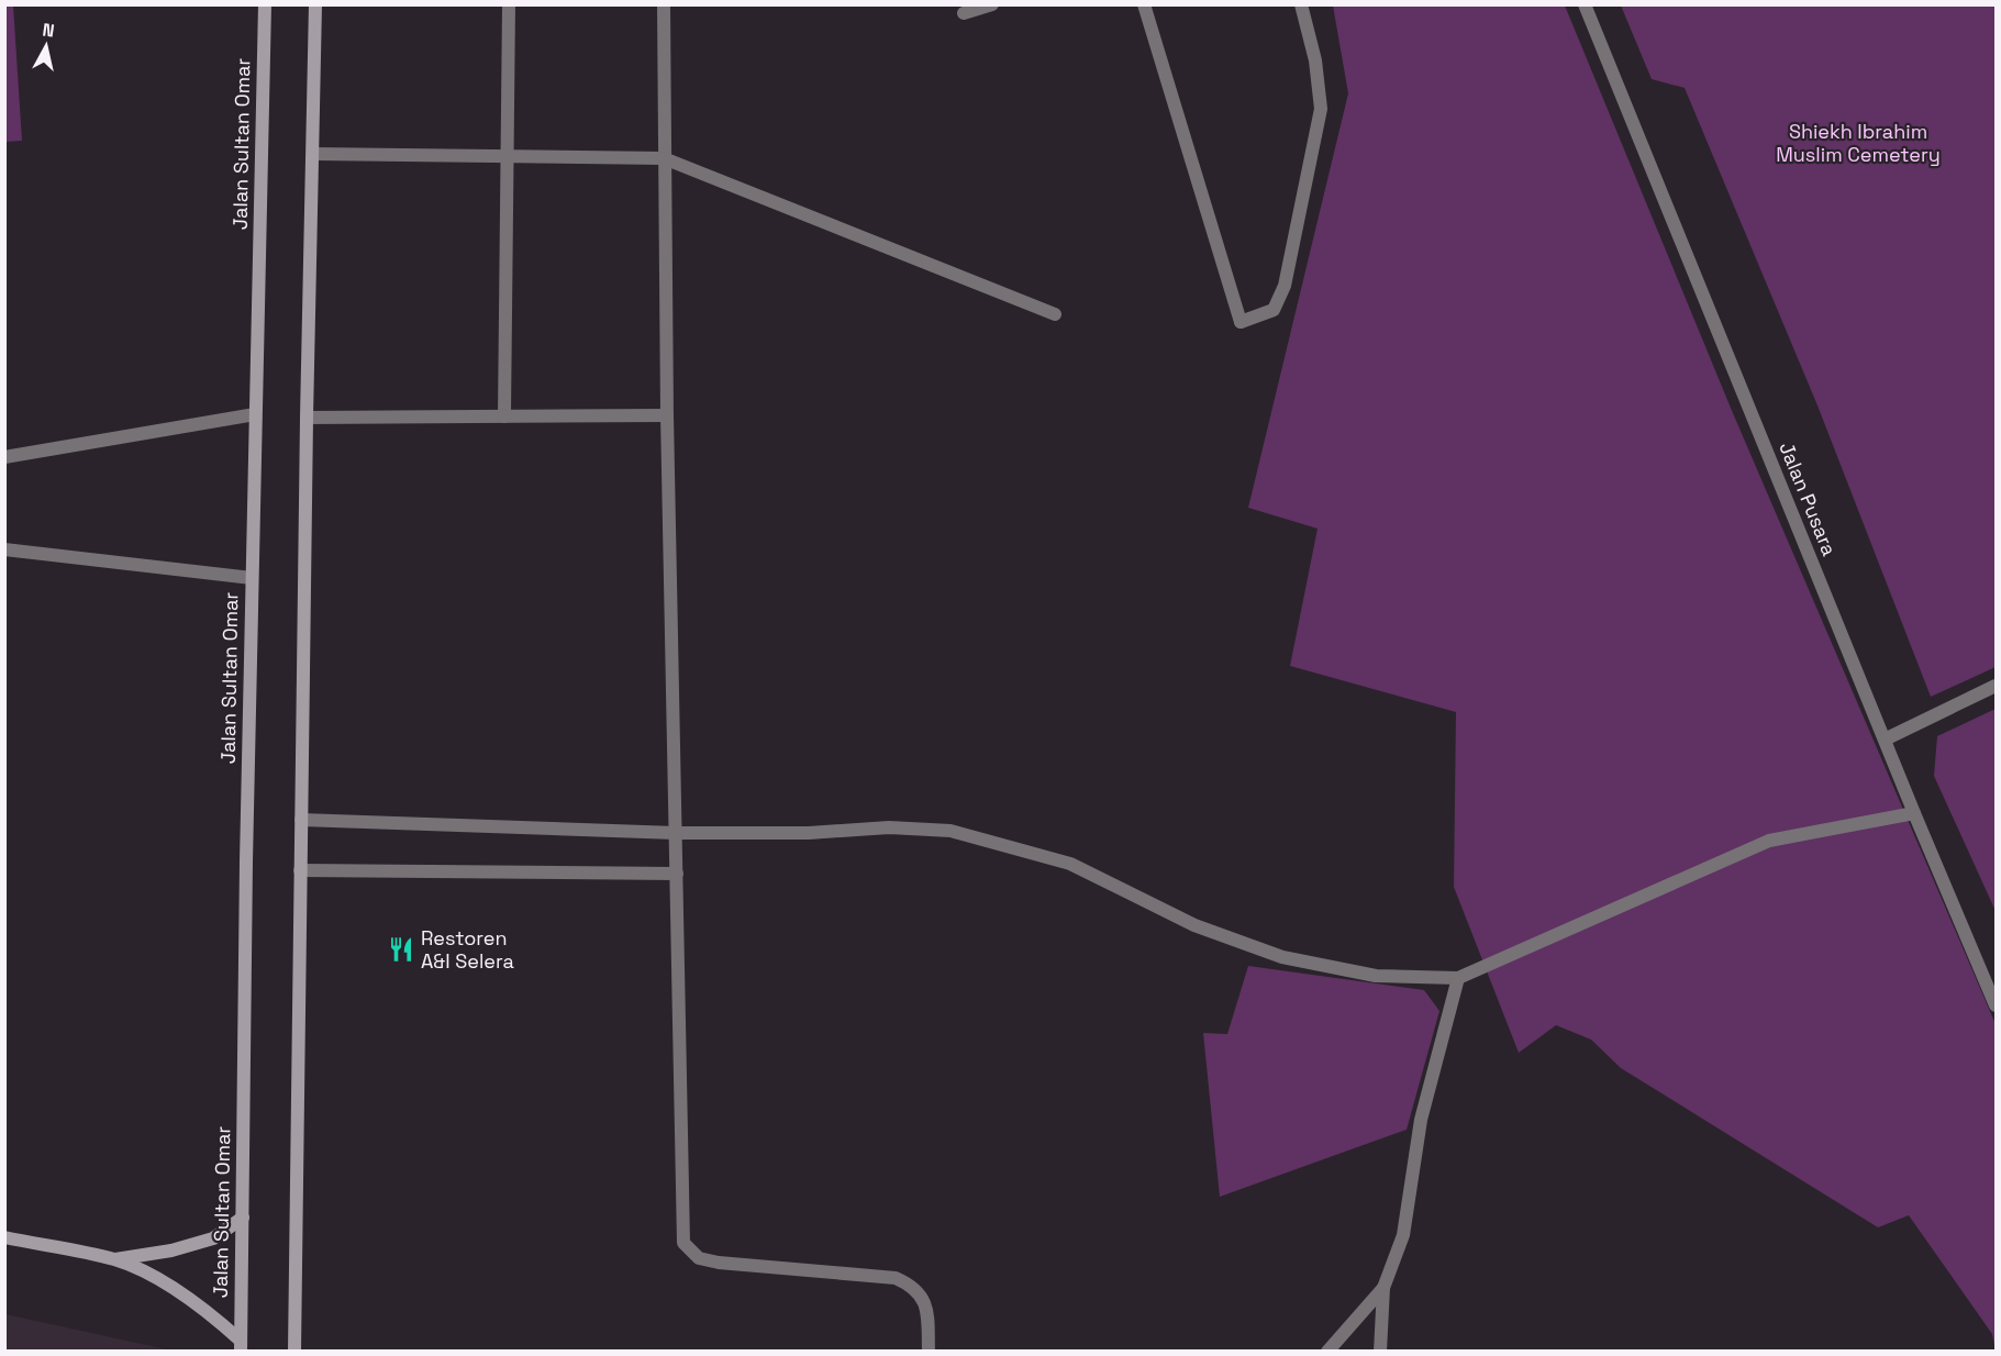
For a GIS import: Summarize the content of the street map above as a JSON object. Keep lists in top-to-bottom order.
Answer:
{
  "streets": {
    "main road": ["Jalan Sultan Omar"],
    "street": ["Jalan Pusara"]
  },
  "parks": ["Shiekh Ibrahim Muslim Cemetery"],
  "places": {
    "restaurant": ["Restoren A&I Selera"]
  },
  "north": "top"
}
